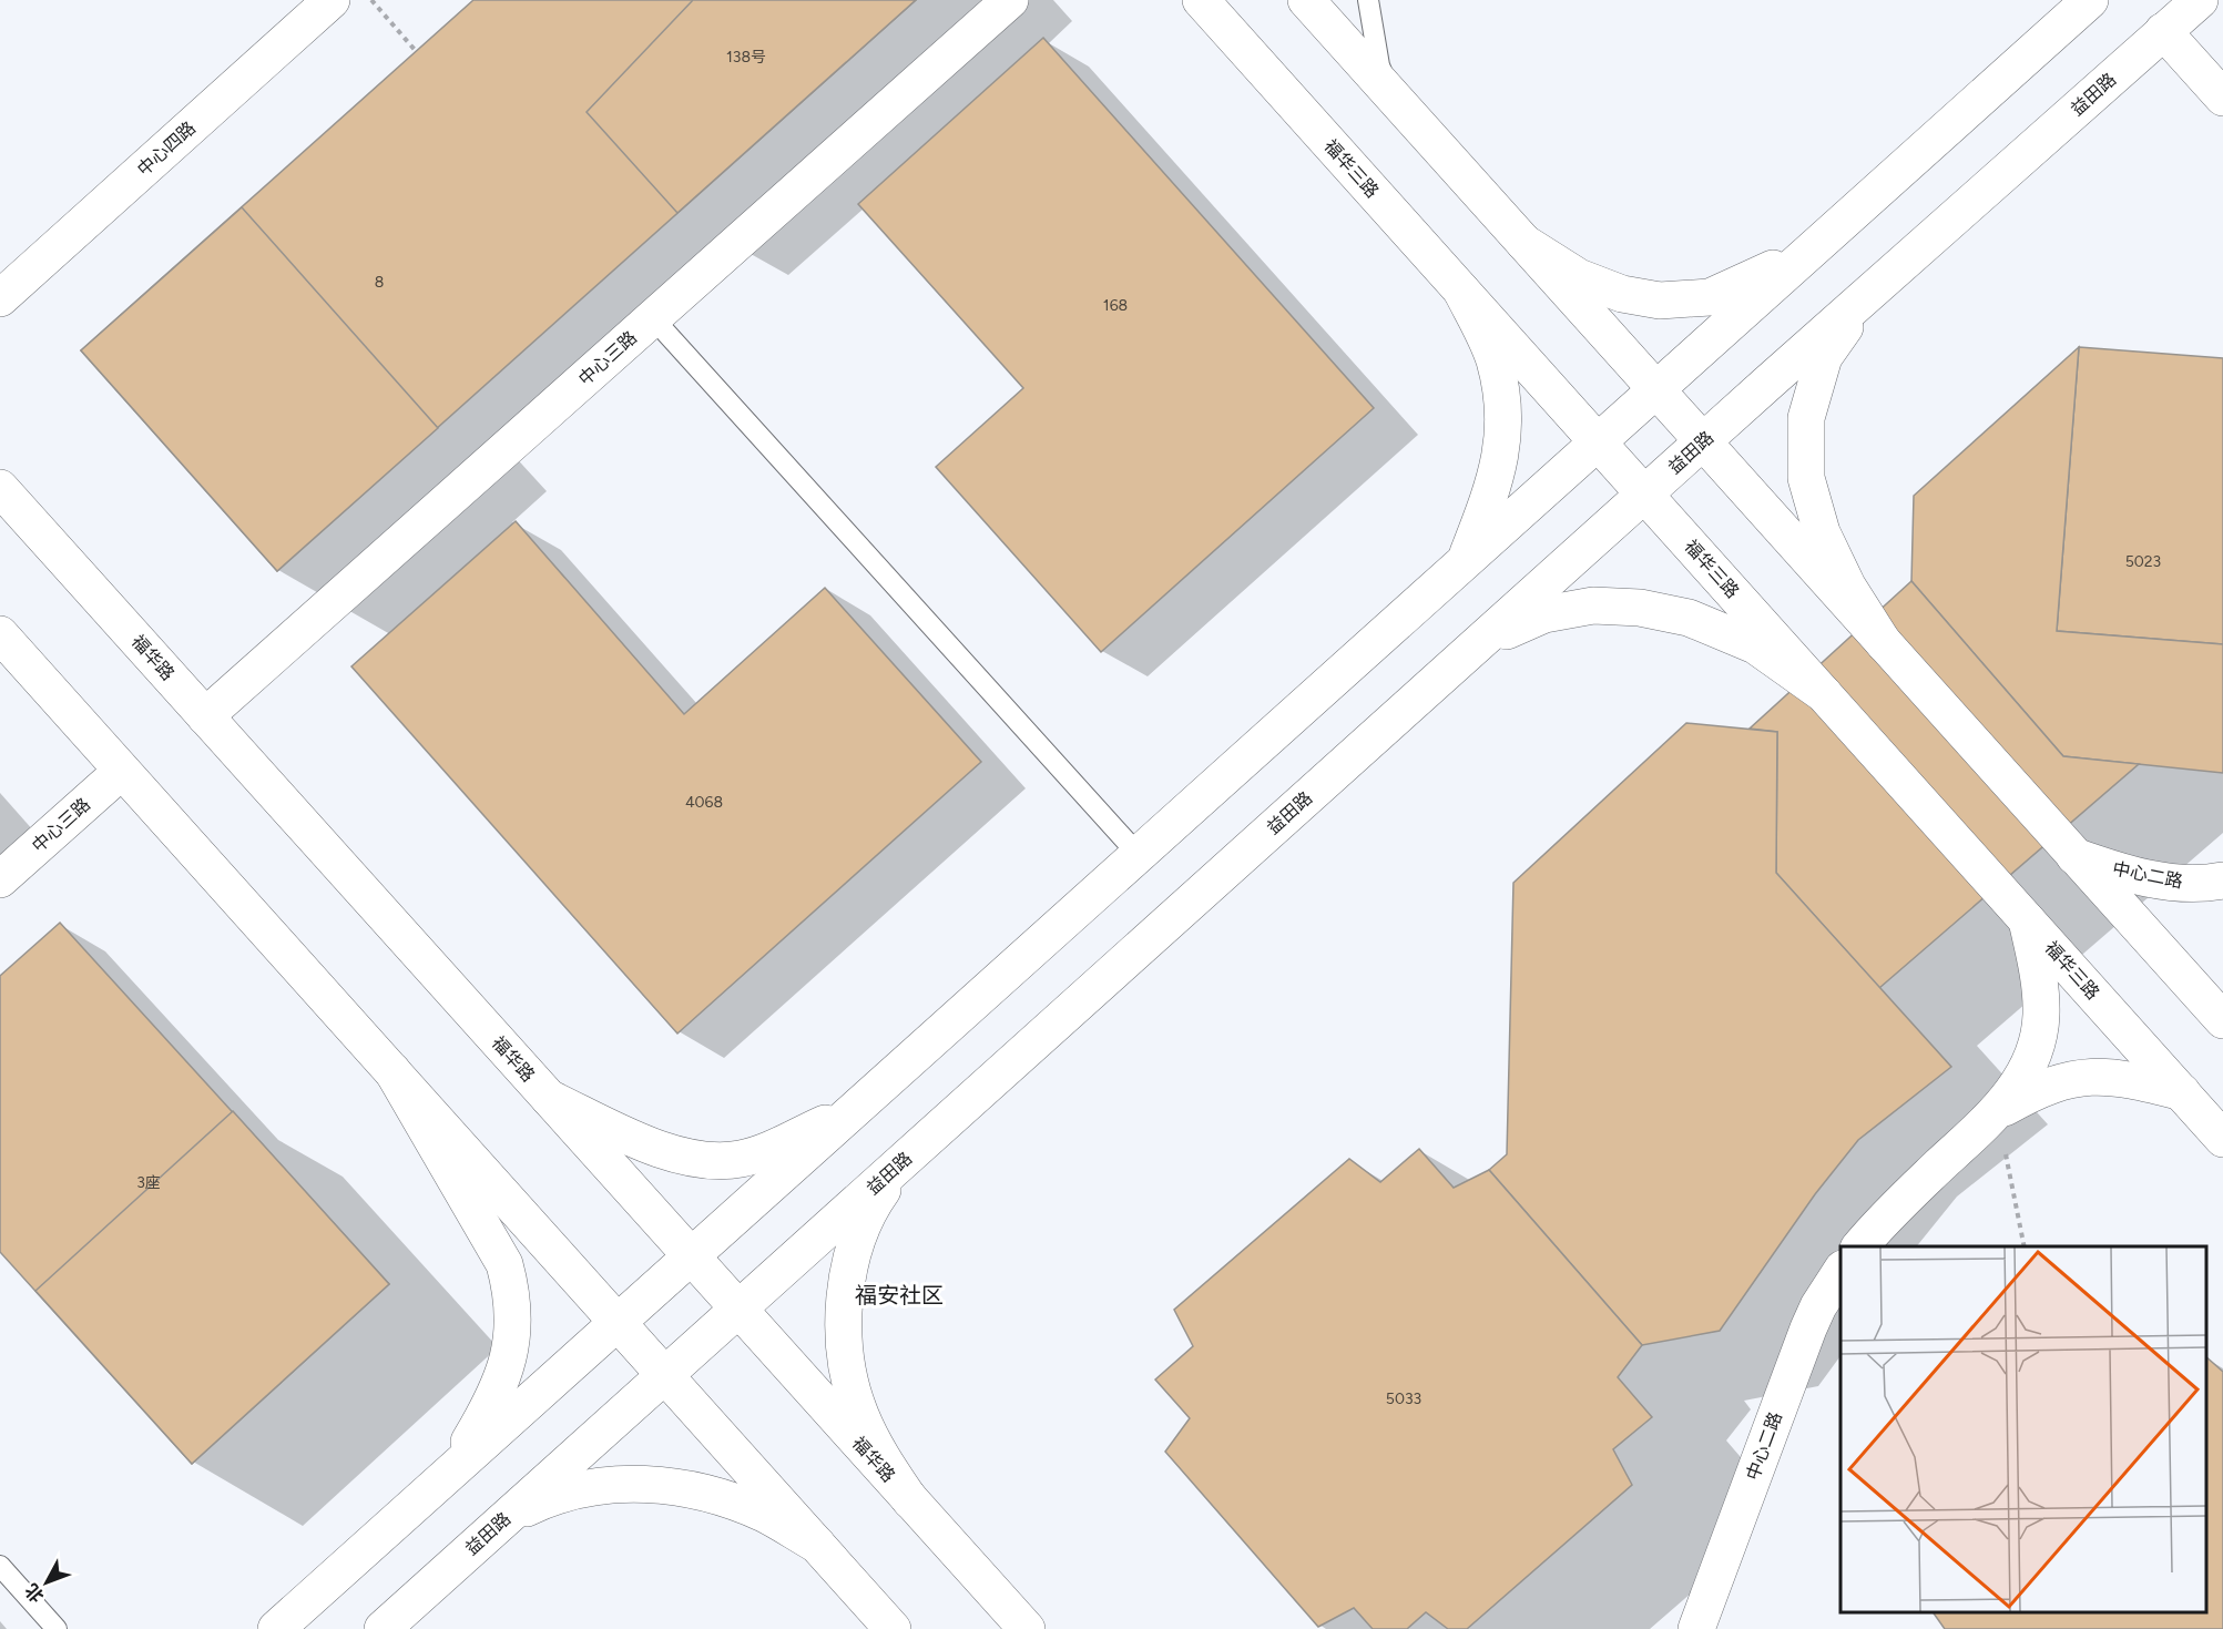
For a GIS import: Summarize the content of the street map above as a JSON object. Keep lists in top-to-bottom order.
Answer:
{
  "streets": {
    "main road": [
      "益田路",
      "中心四路",
      "福华三路",
      "中心三路",
      "福华路",
      "中心二路"
    ]
  },
  "crossings": [
    ["益田路", "福华三路"],
    ["益田路", "福华路"],
    ["中心三路", "福华路"]
  ],
  "districts": ["福安社区"],
  "house_numbers": [
    "138号",
    "8",
    "168",
    "5023",
    "4068",
    "3座",
    "5033"
  ],
  "north": "bottom left"
}
